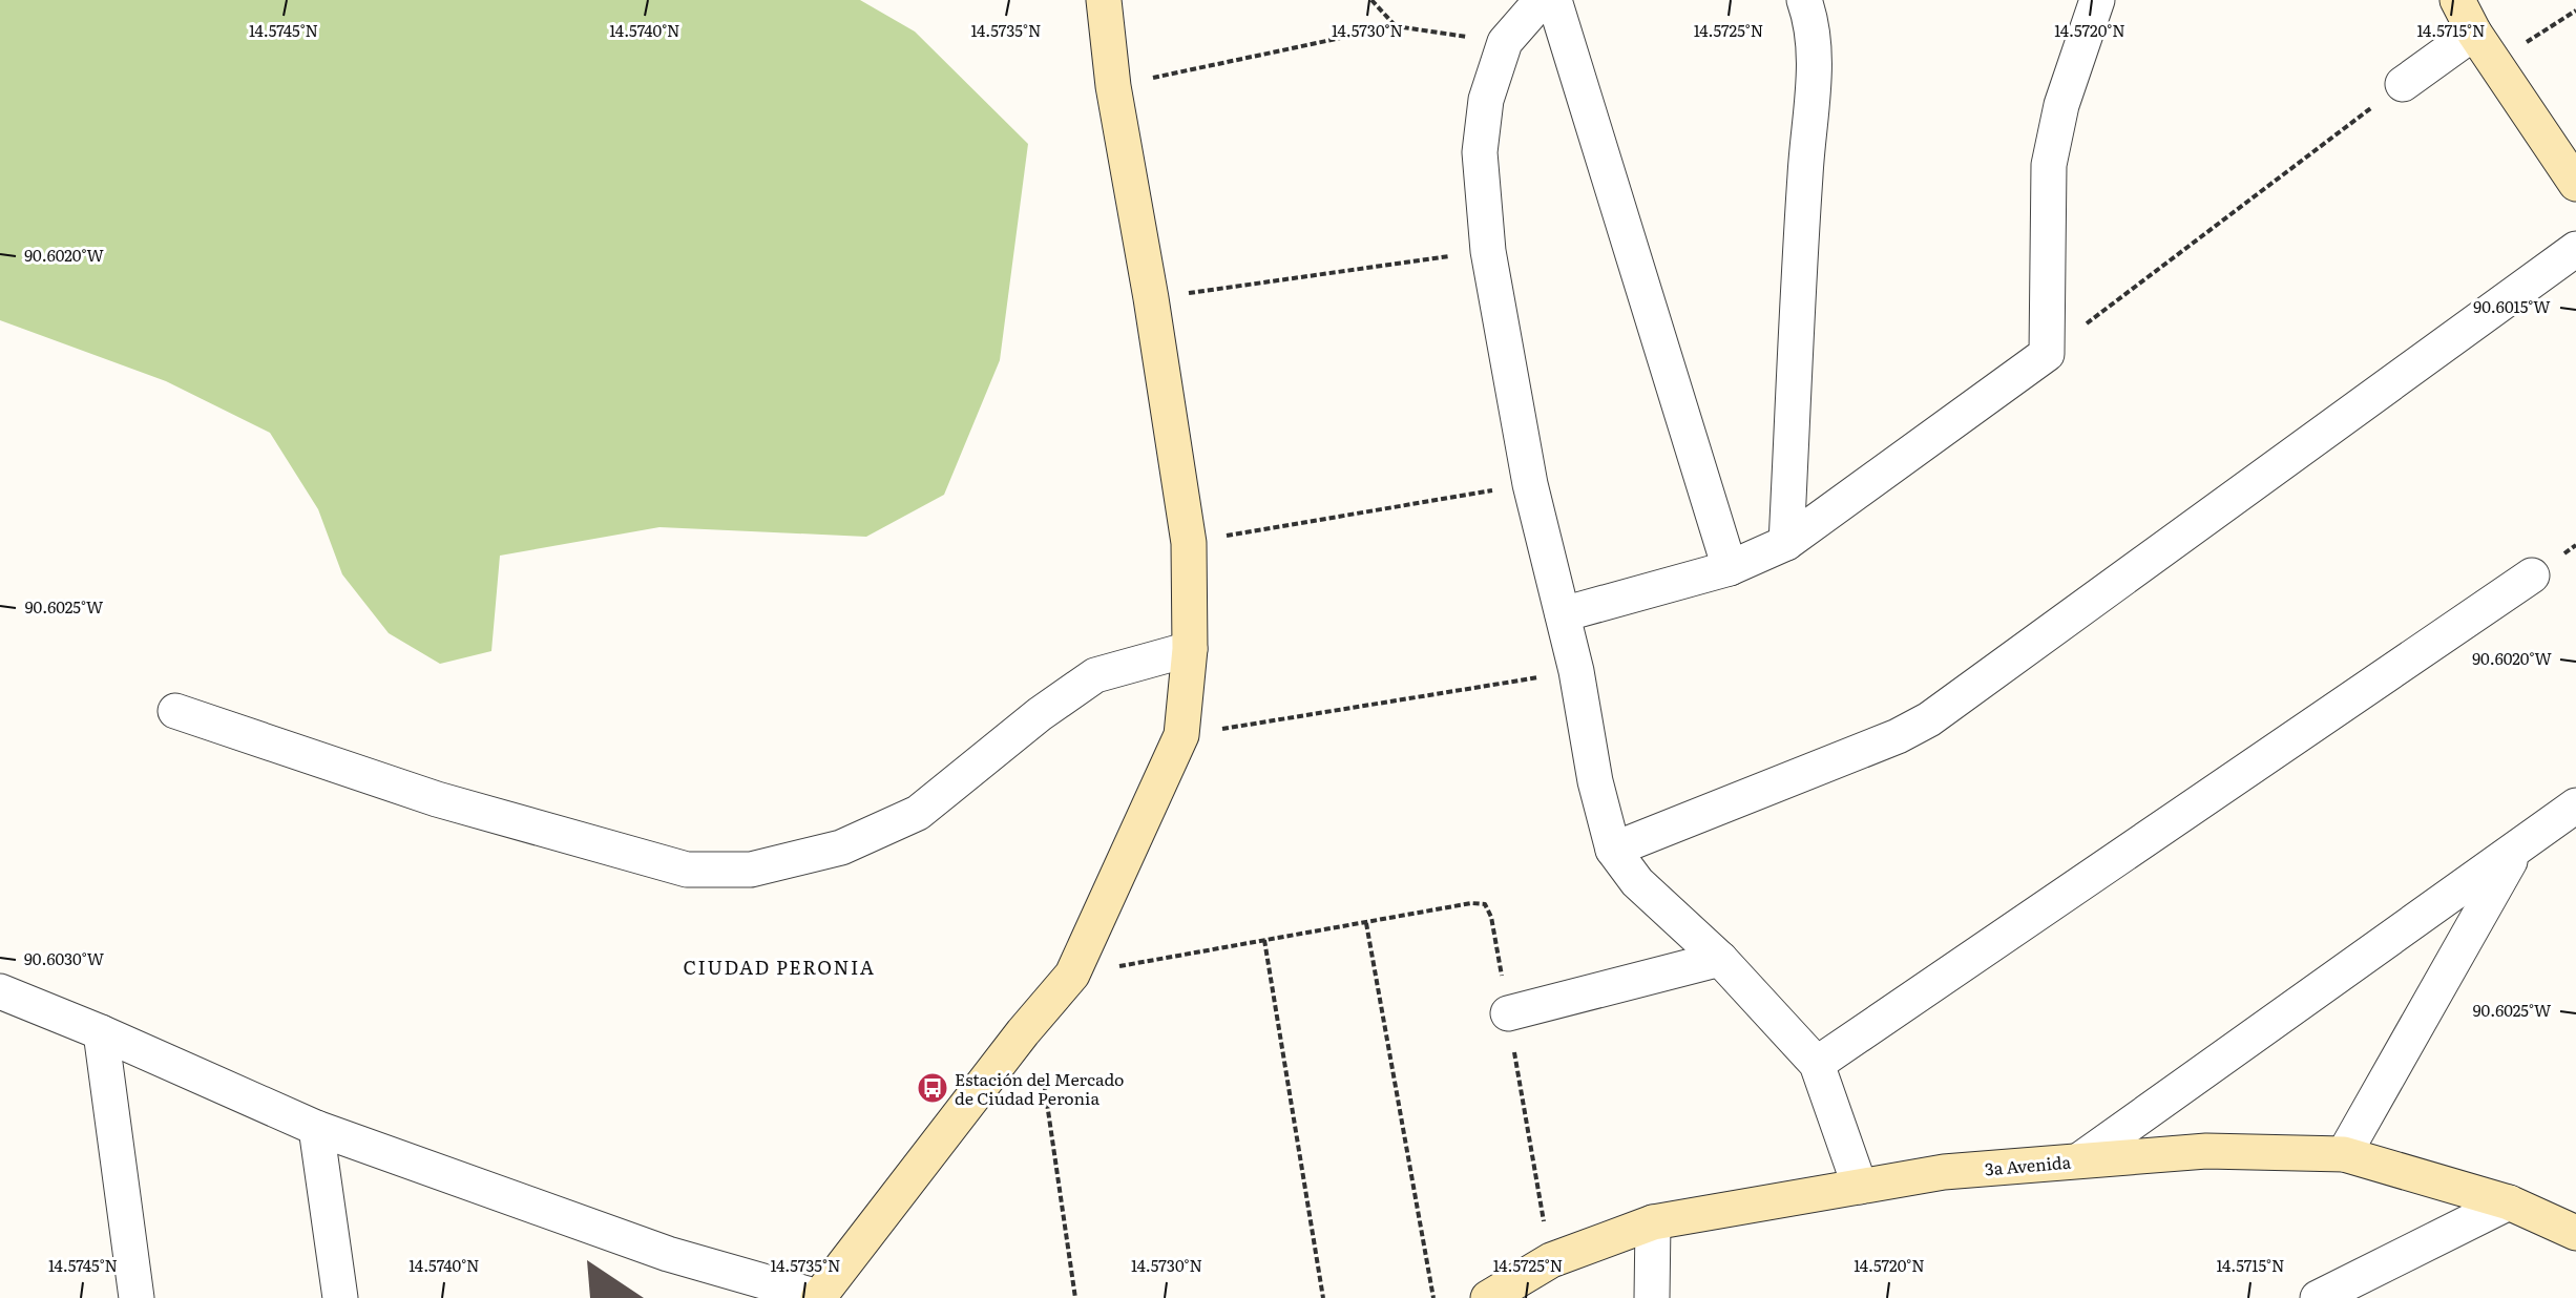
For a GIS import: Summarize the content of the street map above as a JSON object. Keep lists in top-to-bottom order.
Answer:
{
  "streets": {
    "main road": ["3a Avenida"]
  },
  "districts": ["CIUDAD PERONIA"],
  "places": {
    "bus stop": ["Estación del Mercado de Ciudad Peronia"]
  },
  "coordinates": [
    "14.5745°N",
    "14.5740°N",
    "14.5735°N",
    "14.5730°N",
    "14.5725°N",
    "14.5720°N",
    "14.5715°N",
    "90.6020°W",
    "90.6015°W",
    "90.6025°W",
    "90.6030°W"
  ]
}
